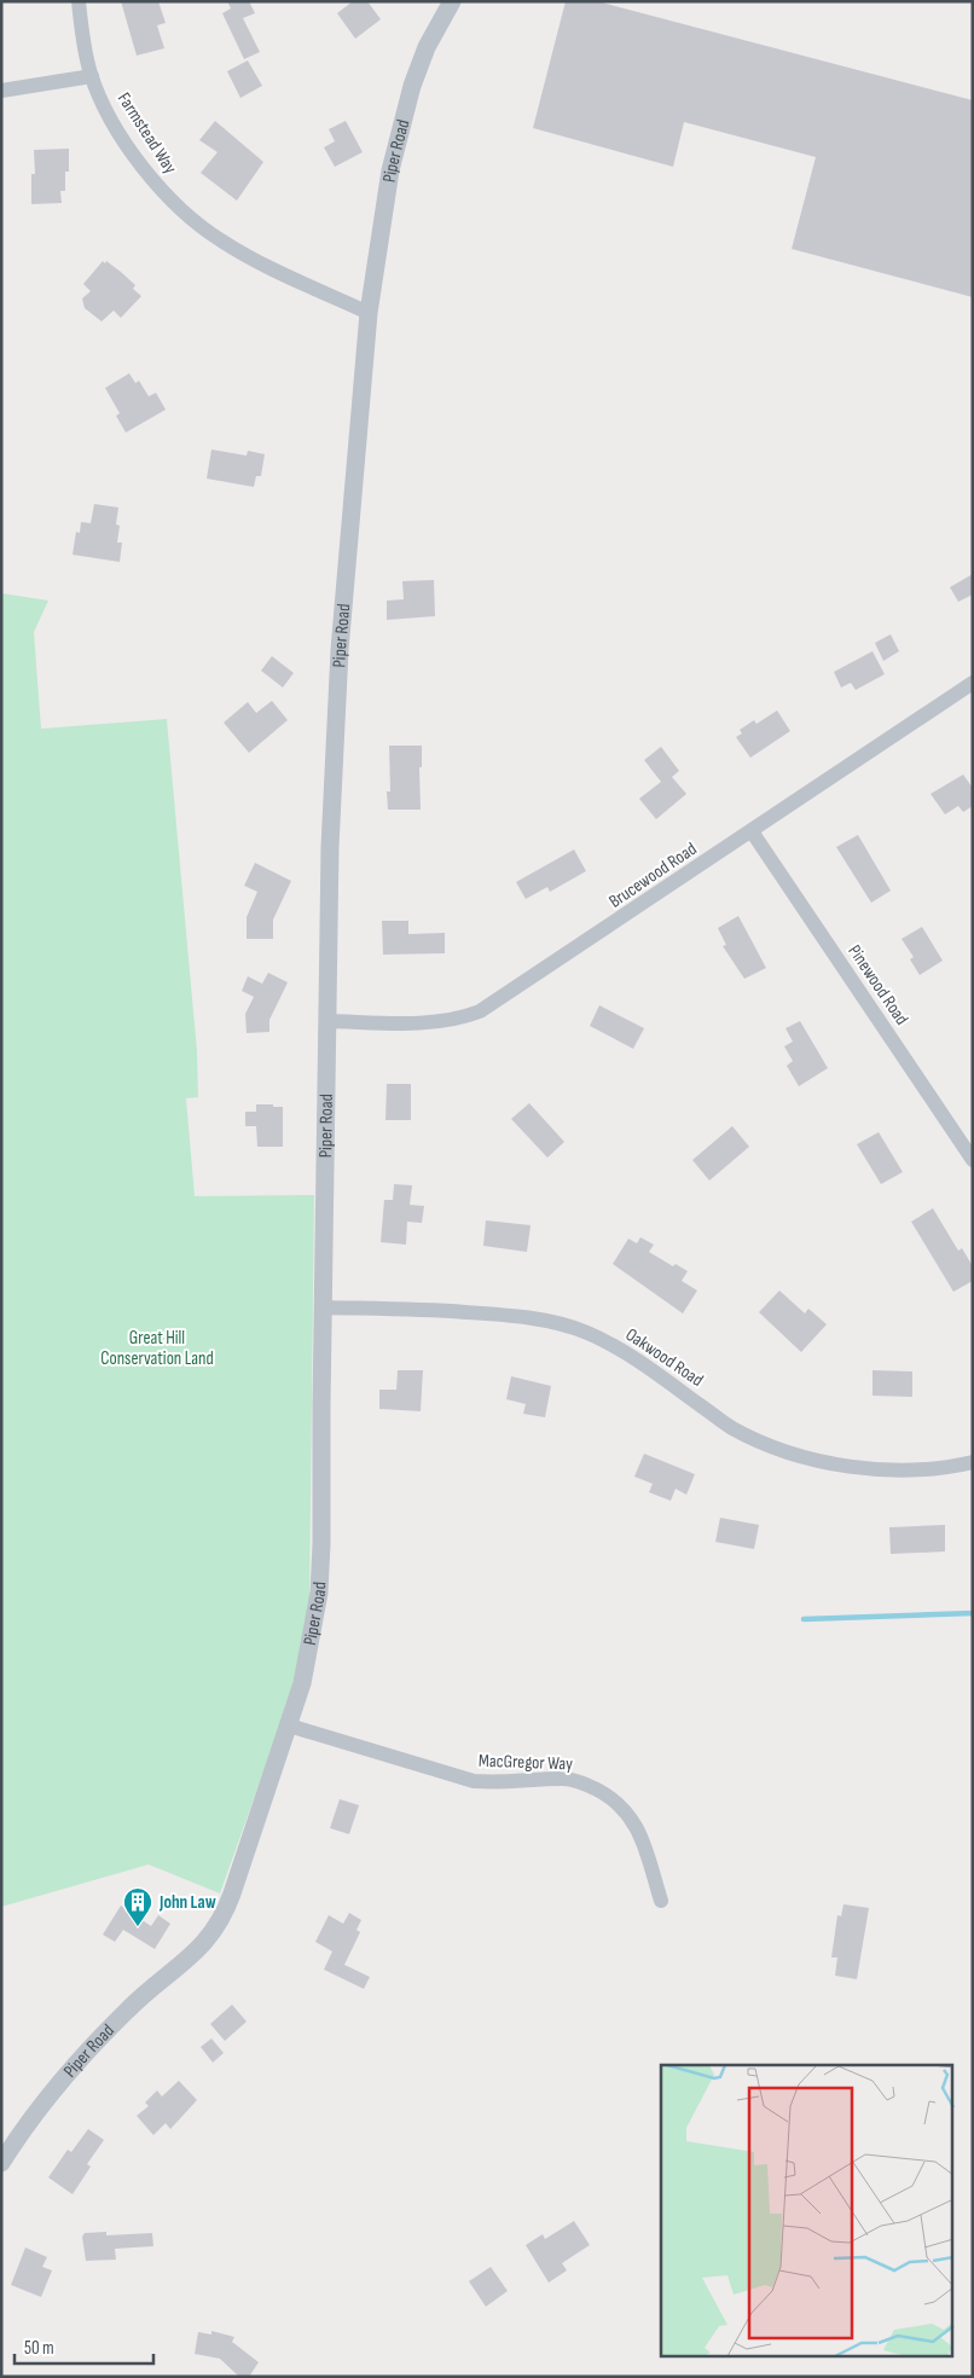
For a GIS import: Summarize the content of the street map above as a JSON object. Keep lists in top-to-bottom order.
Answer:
{
  "streets": {
    "street": [
      "Farmstead Way",
      "Piper Road",
      "Brucewood Road",
      "Pinewood Road",
      "Oakwood Road",
      "MacGregor Way"
    ]
  },
  "crossings": [
    ["Farmstead Way", "Piper Road"],
    ["Piper Road", "Brucewood Road"],
    ["Piper Road", "Oakwood Road"],
    ["Piper Road", "MacGregor Way"],
    ["Brucewood Road", "Pinewood Road"]
  ],
  "parks": ["Great Hill Conservation Land"],
  "places": {
    "building": ["John Law"]
  },
  "scale_bar": "50 m"
}
